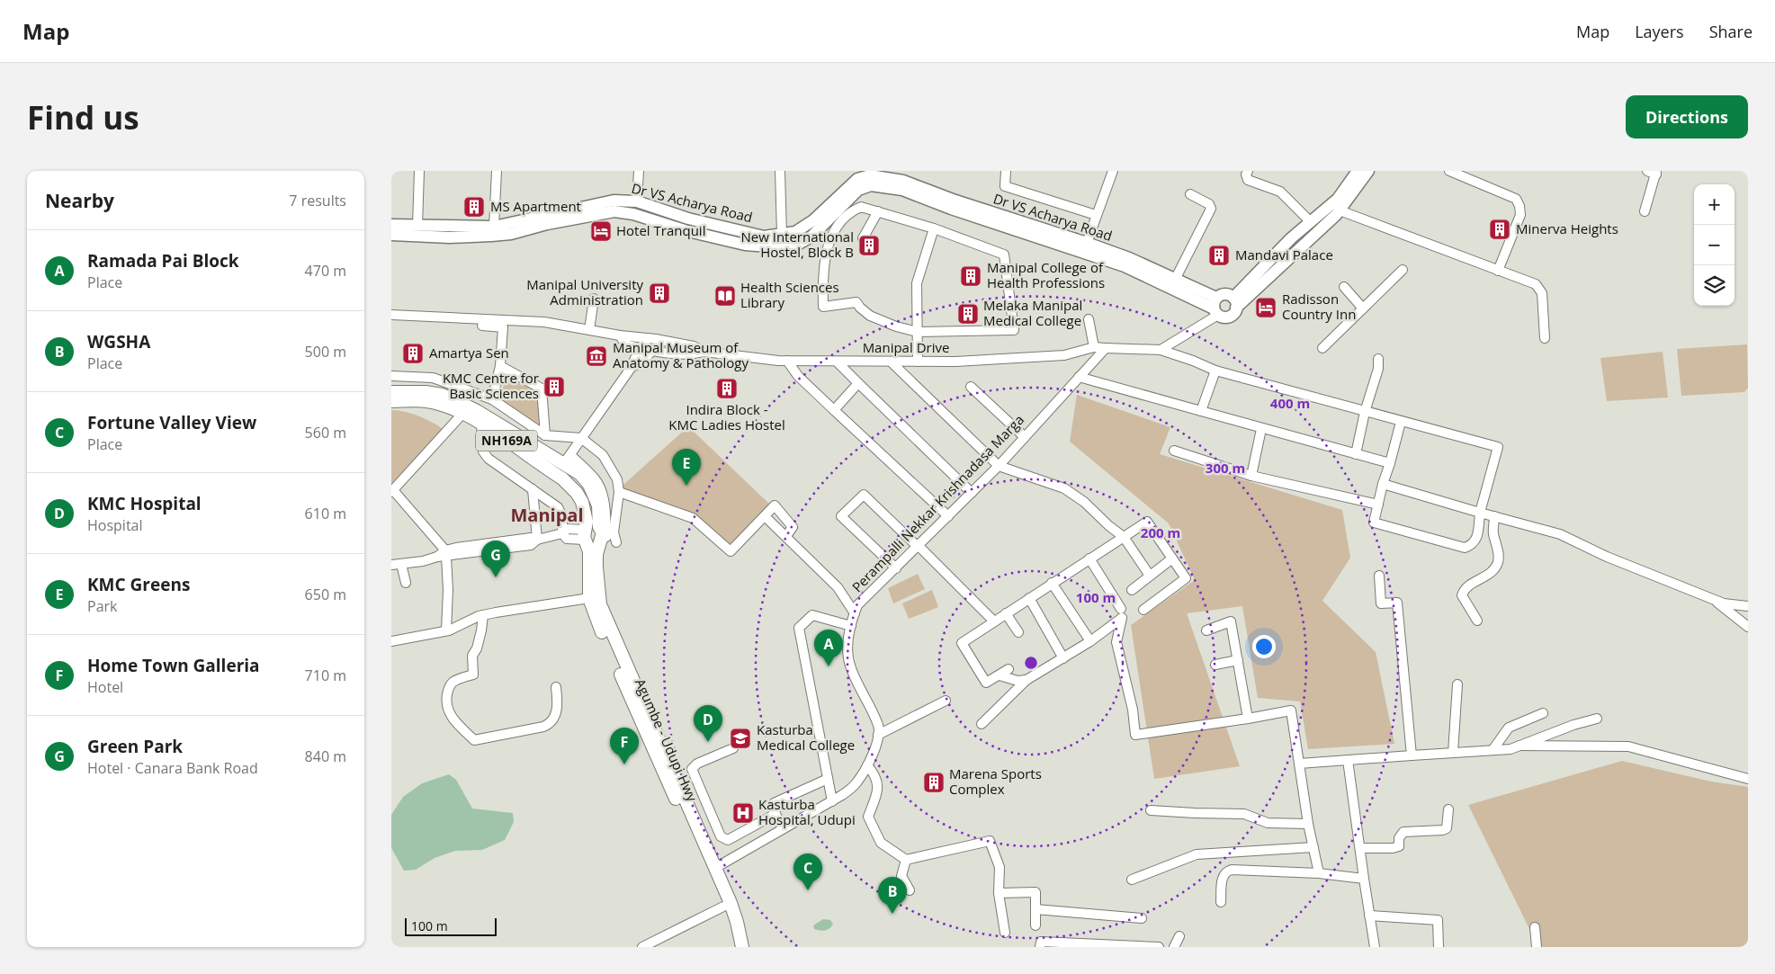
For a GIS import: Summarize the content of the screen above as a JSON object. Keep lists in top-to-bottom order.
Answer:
{
  "streets": {
    "highway": ["NH169A", "Agumbe - Udupi Hwy"],
    "main road": ["Dr VS Acharya Road"],
    "street": ["Manipal Drive", "Perampalli Nekkar Krishnadasa Marga"]
  },
  "crossings": [
    ["Manipal Drive", "Perampalli Nekkar Krishnadasa Marga"],
    ["NH169A", "Agumbe - Udupi Hwy"]
  ],
  "districts": ["Manipal"],
  "places": {
    "building": [
      "MS Apartment",
      "Minerva Heights",
      "New International Hostel, Block B",
      "Mandavi Palace",
      "Manipal College of Health Professions",
      "Manipal University Administration",
      "Melaka Manipal Medical College",
      "Amartya Sen",
      "KMC Centre for Basic Sciences",
      "Indira Block - KMC Ladies Hostel",
      "Marena Sports Complex"
    ],
    "hotel": ["Hotel Tranquil", "Radisson Country Inn"],
    "library": ["Health Sciences Library"],
    "museum": ["Manipal Museum of Anatomy & Pathology"],
    "school or university": ["Kasturba Medical College"],
    "hospital": ["Kasturba Hospital, Udupi"]
  },
  "scale_bar": "100 m",
  "page": {
    "header": "Map",
    "nav": ["Map", "Layers", "Share"],
    "buttons": "Directions",
    "title": "Find us",
    "heading": ["Nearby", "7 results"],
    "map_buttons": ["+", "−"],
    "list": [
      {
        "mark": "A",
        "name": "Ramada Pai Block",
        "note": "Place",
        "value": "470 m"
      },
      {
        "mark": "B",
        "name": "WGSHA",
        "note": "Place",
        "value": "500 m"
      },
      {
        "mark": "C",
        "name": "Fortune Valley View",
        "note": "Place",
        "value": "560 m"
      },
      {
        "mark": "D",
        "name": "KMC Hospital",
        "note": "Hospital",
        "value": "610 m"
      },
      {
        "mark": "E",
        "name": "KMC Greens",
        "note": "Park",
        "value": "650 m"
      },
      {
        "mark": "F",
        "name": "Home Town Galleria",
        "note": "Hotel",
        "value": "710 m"
      },
      {
        "mark": "G",
        "name": "Green Park",
        "note": "Hotel · Canara Bank Road",
        "value": "840 m"
      }
    ],
    "pins": [
      "E",
      "G",
      "A",
      "D",
      "F",
      "C",
      "B"
    ],
    "scale": "100 m"
  },
  "rings": [
    "400 m",
    "300 m",
    "200 m",
    "100 m"
  ]
}
